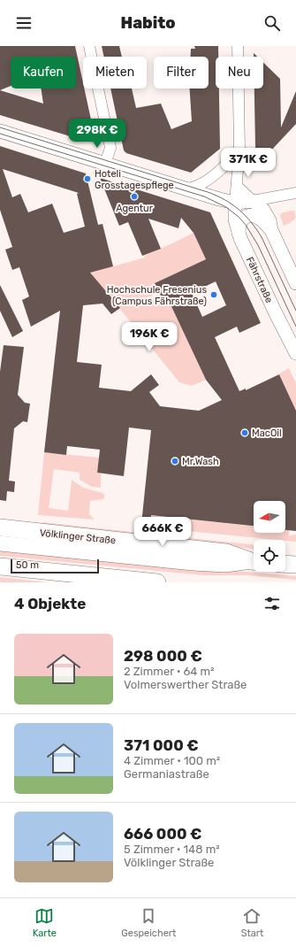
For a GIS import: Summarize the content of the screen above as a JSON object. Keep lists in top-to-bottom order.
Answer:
{
  "streets": {
    "main road": ["Völklinger Straße"],
    "street": ["Fährstraße"]
  },
  "places": [
    "Hoteli Grosstagespflege",
    "Agentur",
    "Hochschule Fresenius (Campus Fährstraße)",
    "MacOil",
    "Mr.Wash"
  ],
  "scale_bar": "50 m",
  "north": "left",
  "page": {
    "header": "Habito",
    "chip": [
      "Kaufen",
      "Mieten",
      "Filter",
      "Neu"
    ],
    "price": [
      "298K €",
      "371K €",
      "196K €",
      "666K €"
    ],
    "scale": "50 m",
    "heading": "4 Objekte",
    "list": [
      {
        "name": "298 000 €",
        "note": "2 Zimmer · 64 m² · Volmerswerther Straße"
      },
      {
        "name": "371 000 €",
        "note": "4 Zimmer · 100 m² · Germaniastraße"
      },
      {
        "name": "666 000 €",
        "note": "5 Zimmer · 148 m² · Völklinger Straße"
      }
    ],
    "tabs": ["Karte", "Gespeichert", "Start"]
  }
}
